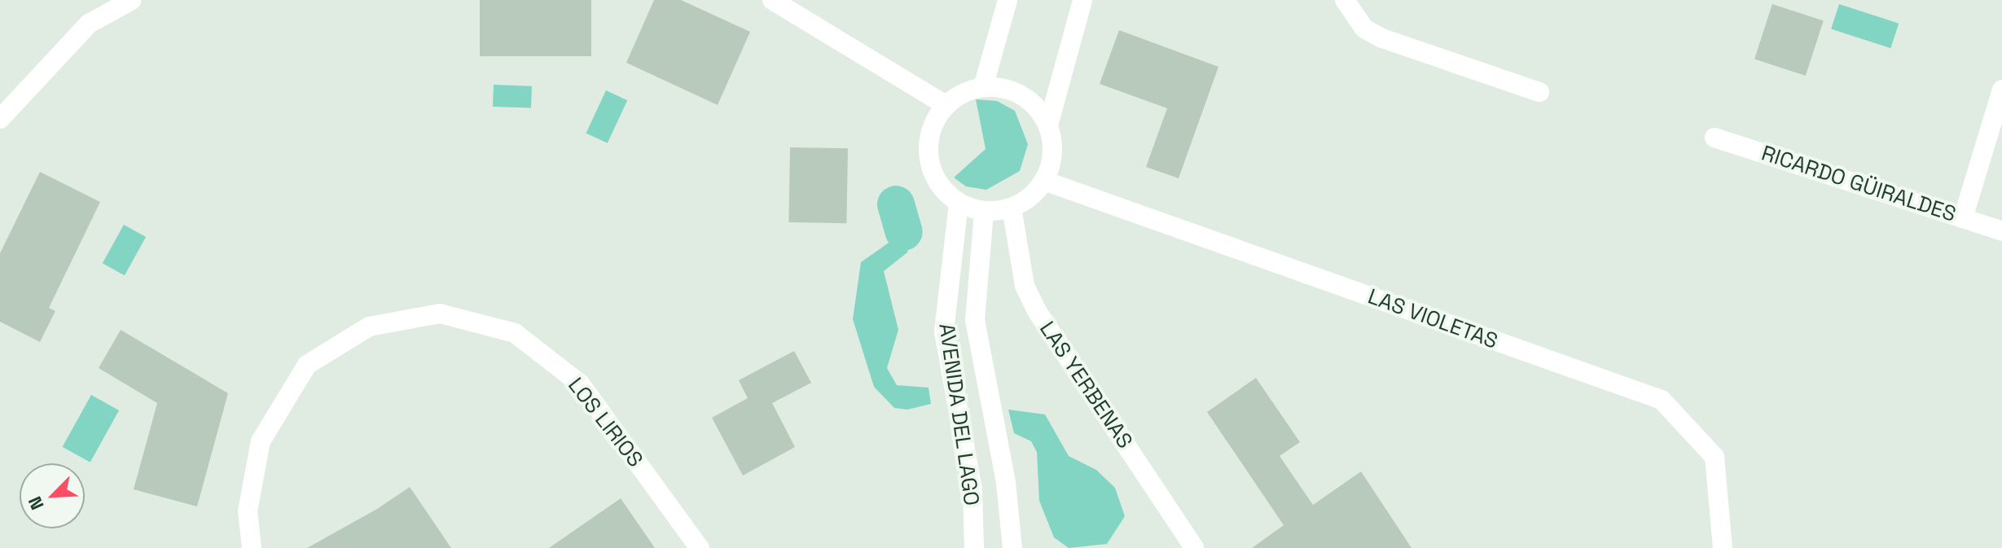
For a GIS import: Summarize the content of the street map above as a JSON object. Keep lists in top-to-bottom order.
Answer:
{
  "streets": {
    "street": [
      "RICARDO GÜIRALDES",
      "LAS VIOLETAS",
      "LAS YERBENAS",
      "AVENIDA DEL LAGO",
      "LOS LIRIOS"
    ]
  },
  "crossings": [
    ["LAS VIOLETAS", "LAS YERBENAS"],
    ["LAS VIOLETAS", "AVENIDA DEL LAGO"],
    ["LAS YERBENAS", "AVENIDA DEL LAGO"]
  ],
  "north": "bottom left"
}
